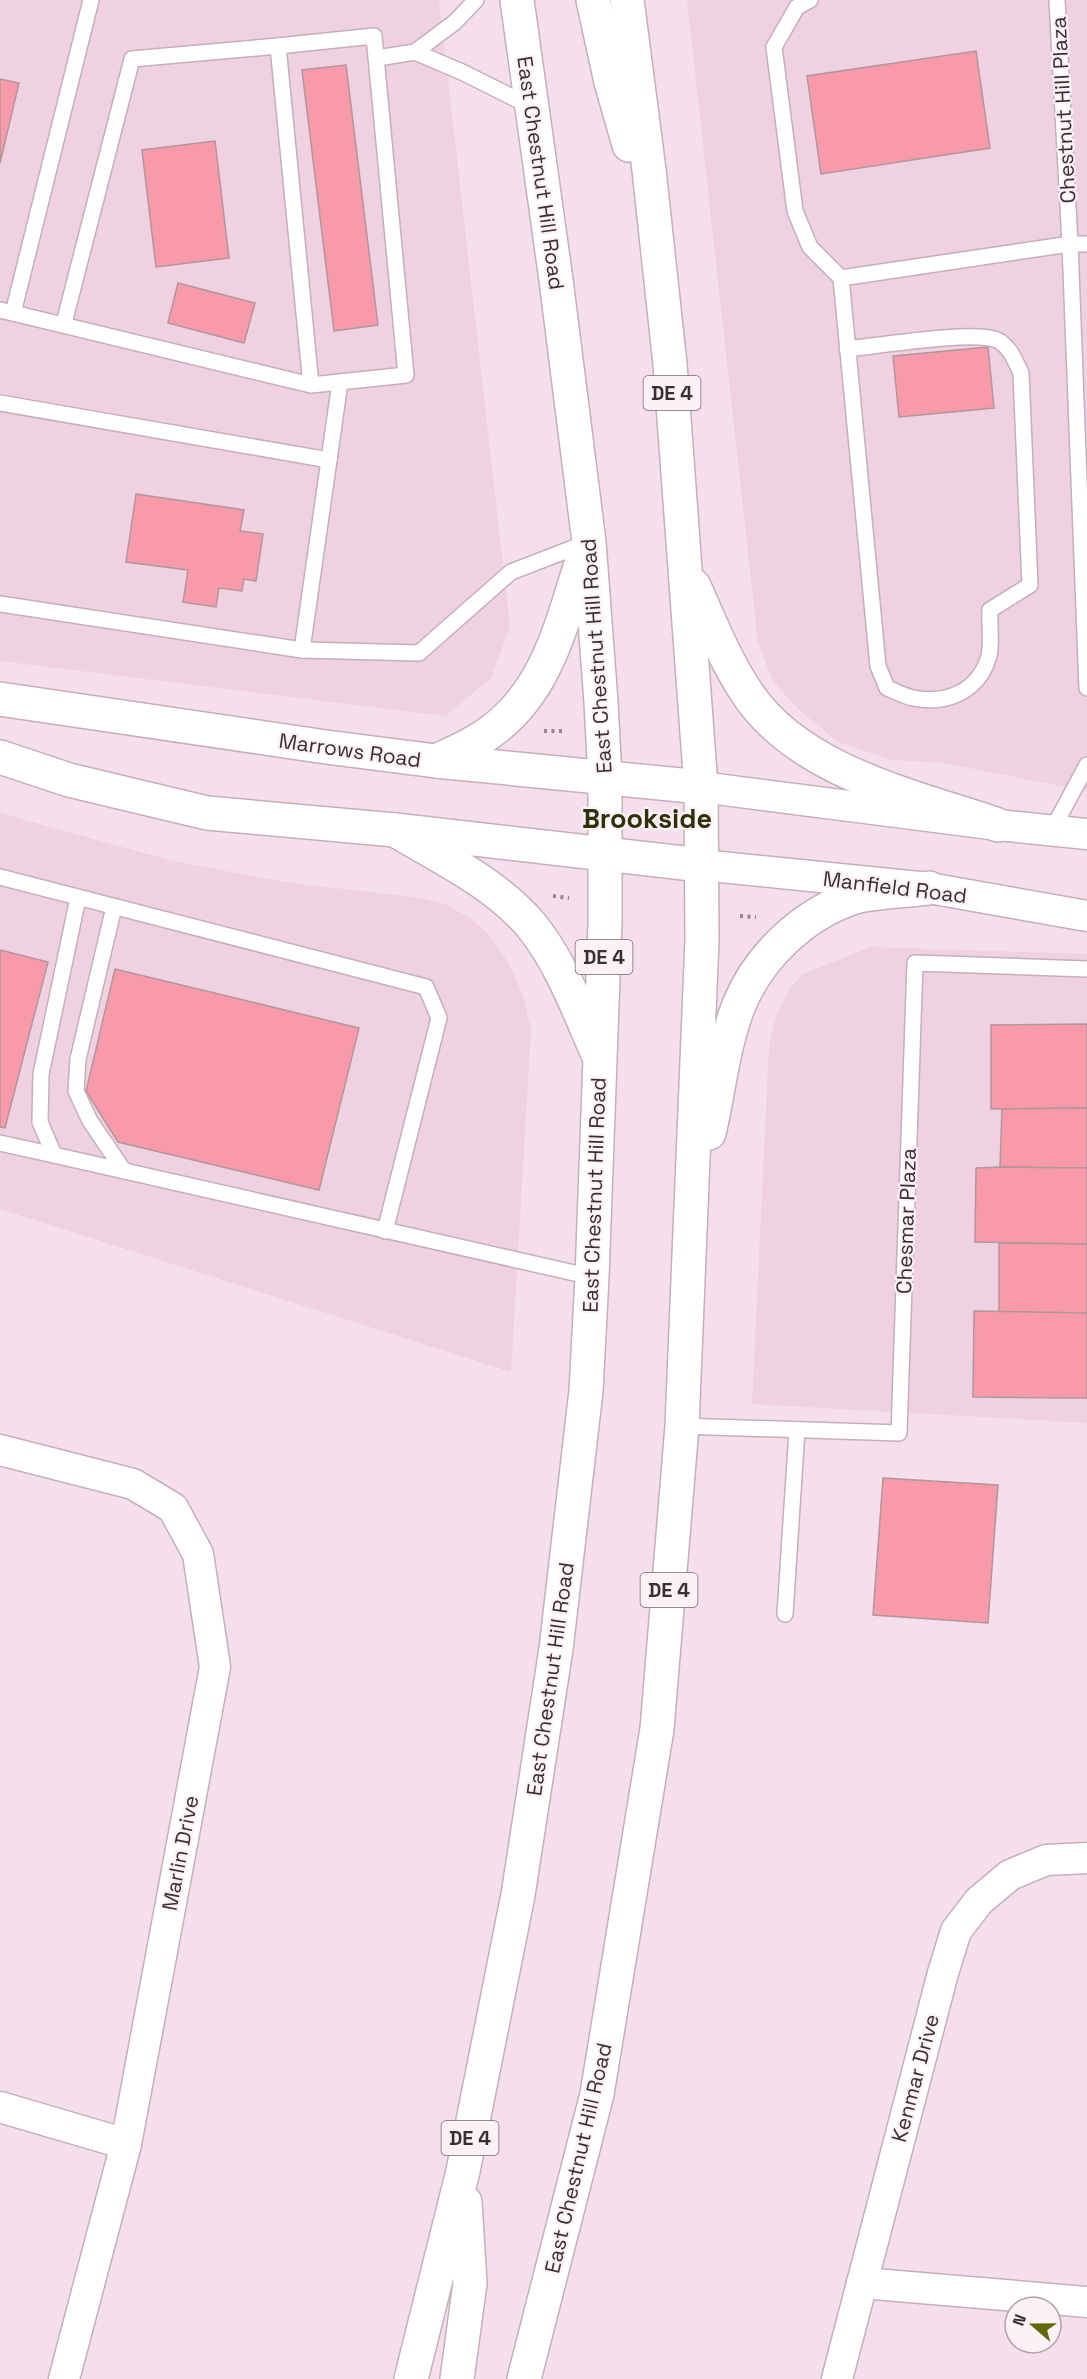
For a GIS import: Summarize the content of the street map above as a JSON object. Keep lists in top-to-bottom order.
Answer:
{
  "streets": {
    "main road": ["East Chestnut Hill Road", "DE 4", "Marrows Road"],
    "street": ["Manfield Road", "Marlin Drive", "Kenmar Drive"],
    "lane": ["Chestnut Hill Plaza", "Chesmar Plaza"]
  },
  "crossings": [
    ["East Chestnut Hill Road", "Marrows Road"],
    ["East Chestnut Hill Road", "Manfield Road"],
    ["East Chestnut Hill Road", "Chesmar Plaza"]
  ],
  "districts": ["Brookside"],
  "north": "left"
}
